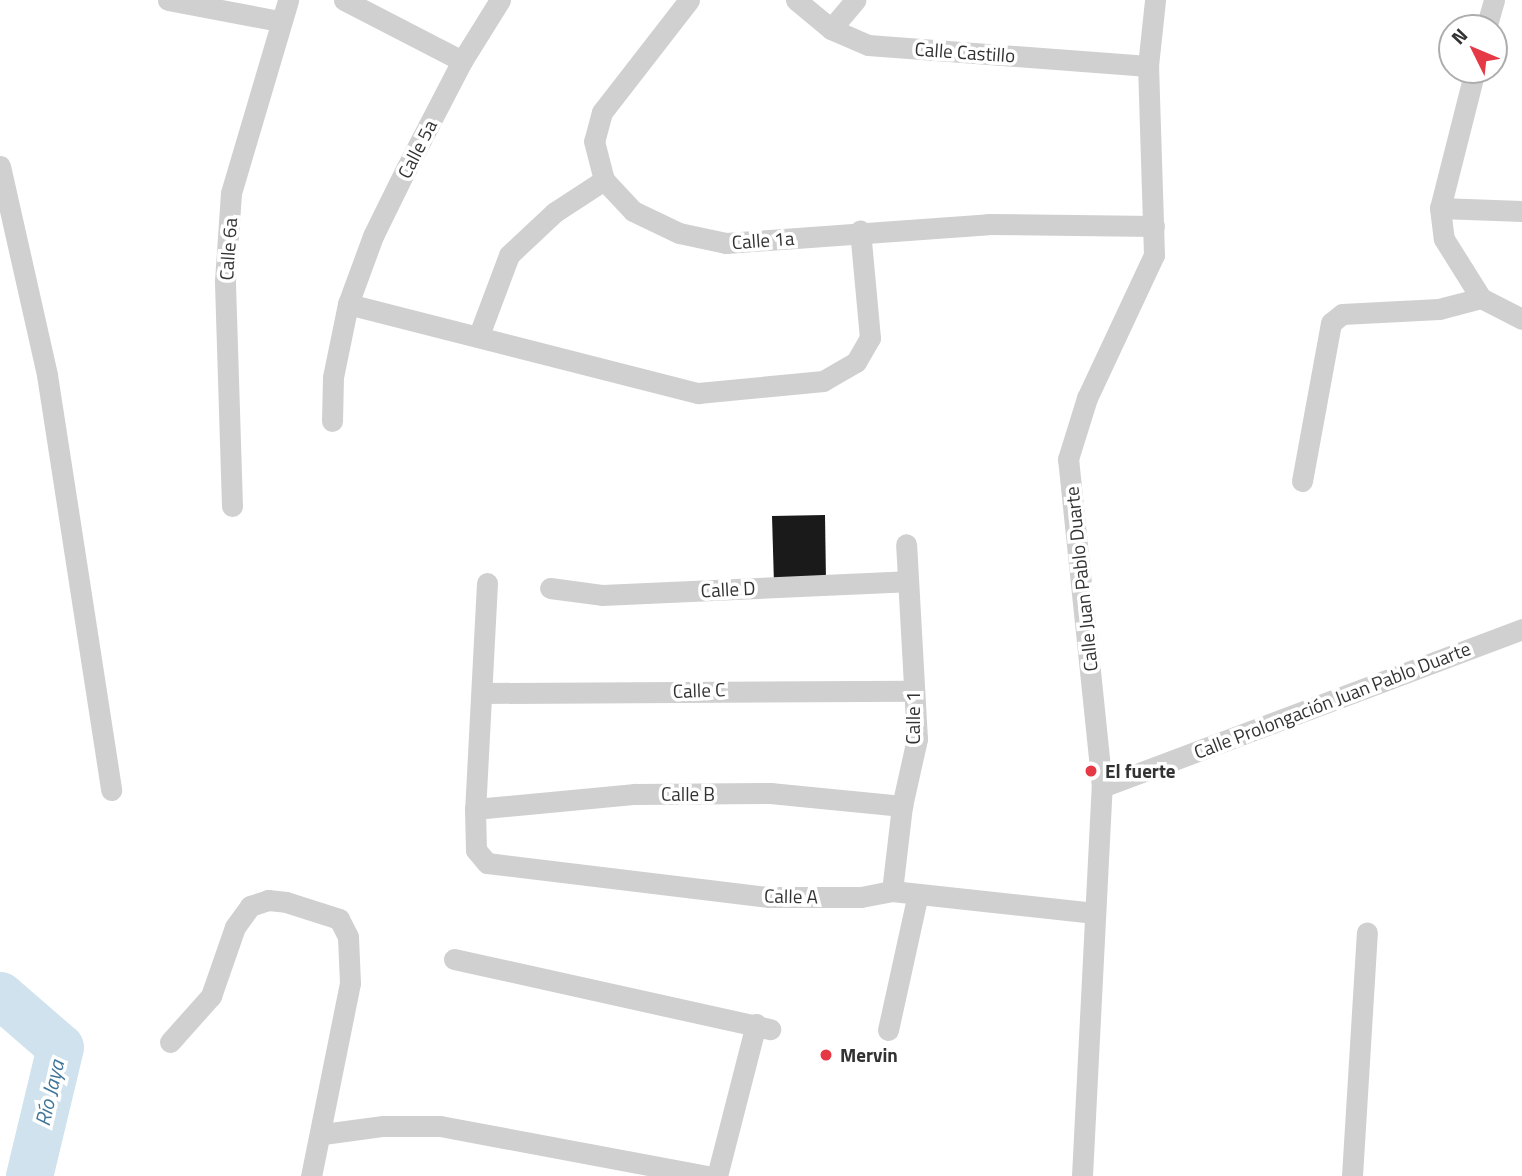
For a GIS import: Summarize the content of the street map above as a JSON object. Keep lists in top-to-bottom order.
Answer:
{
  "streets": {
    "street": [
      "Calle Castillo",
      "Calle 5a",
      "Calle 1a",
      "Calle 6a",
      "Calle Juan Pablo Duarte",
      "Calle D",
      "Calle C",
      "Calle Prolongación Juan Pablo Duarte",
      "Calle 1",
      "Calle B",
      "Calle A"
    ]
  },
  "crossings": [
    ["Calle Castillo", "Calle Juan Pablo Duarte"],
    ["Calle 1a", "Calle Juan Pablo Duarte"],
    ["Calle Juan Pablo Duarte", "Calle Prolongación Juan Pablo Duarte"],
    ["Calle Juan Pablo Duarte", "Calle A"],
    ["Calle D", "Calle 1"],
    ["Calle C", "Calle 1"],
    ["Calle 1", "Calle B"],
    ["Calle 1", "Calle A"],
    ["Calle B", "Calle A"]
  ],
  "water": ["Río Jaya"],
  "places": ["El fuerte", "Mervin"],
  "north": "top left"
}
